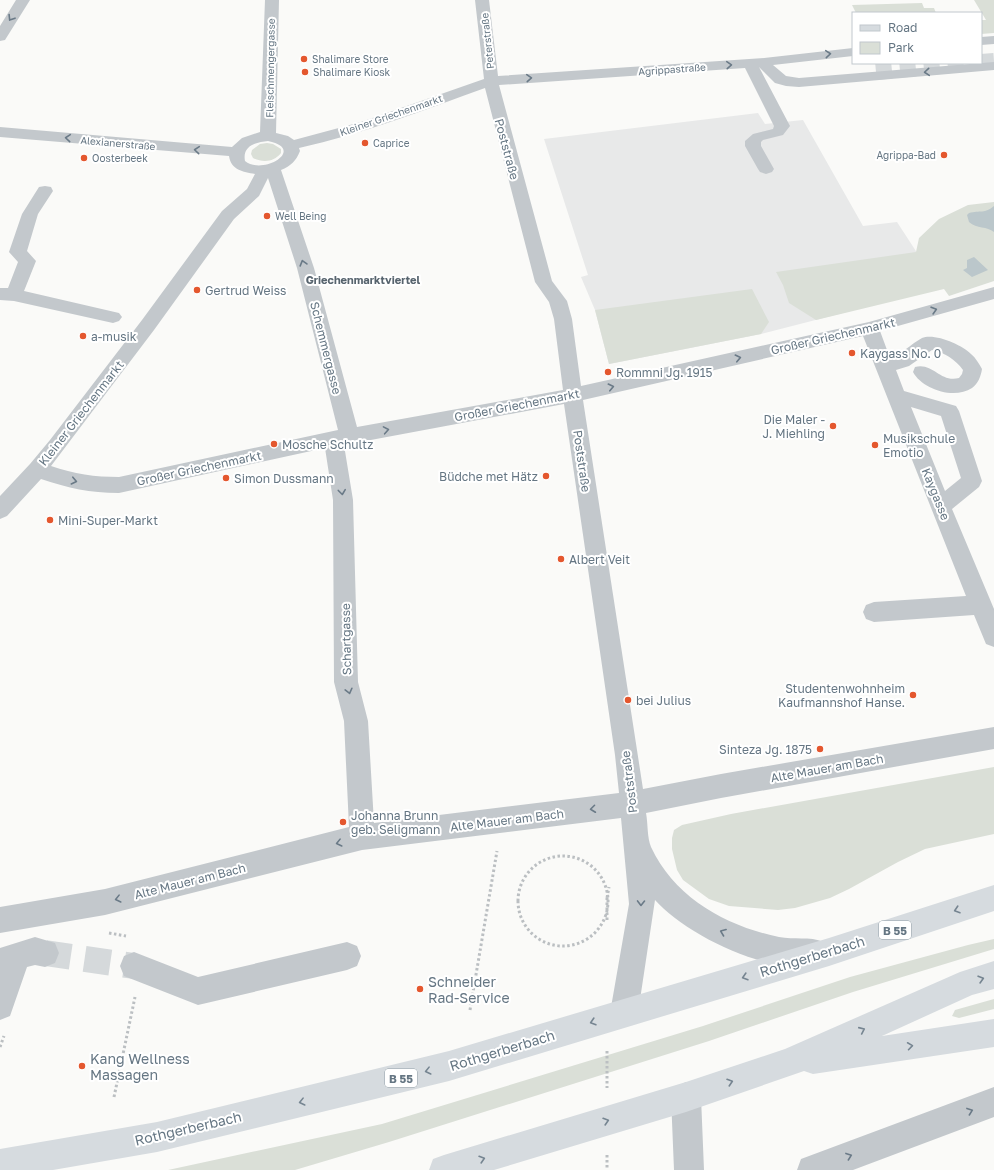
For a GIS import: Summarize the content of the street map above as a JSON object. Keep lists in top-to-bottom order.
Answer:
{
  "streets": {
    "main road": ["B 55", "Rothgerberbach"],
    "street": [
      "Peterstraße",
      "Fleischmengergasse",
      "Agrippastraße",
      "Kleiner Griechenmarkt",
      "Alexianerstraße",
      "Poststraße",
      "Großer Griechenmarkt",
      "Schemmergasse",
      "Kaygasse",
      "Schartgasse",
      "Alte Mauer am Bach"
    ]
  },
  "crossings": [
    ["Peterstraße", "Agrippastraße"],
    ["Peterstraße", "Kleiner Griechenmarkt"],
    ["Peterstraße", "Poststraße"],
    ["Agrippastraße", "Kleiner Griechenmarkt"],
    ["Agrippastraße", "Poststraße"],
    ["Kleiner Griechenmarkt", "Poststraße"],
    ["Kleiner Griechenmarkt", "Großer Griechenmarkt"],
    ["Kleiner Griechenmarkt", "Schemmergasse"],
    ["Poststraße", "Großer Griechenmarkt"],
    ["Poststraße", "Alte Mauer am Bach"],
    ["Poststraße", "Rothgerberbach"],
    ["Großer Griechenmarkt", "Schemmergasse"],
    ["Großer Griechenmarkt", "Kaygasse"],
    ["Großer Griechenmarkt", "Schartgasse"],
    ["Schemmergasse", "Schartgasse"],
    ["Schartgasse", "Alte Mauer am Bach"]
  ],
  "one_way": ["Großer Griechenmarkt", "Schemmergasse", "Schartgasse"],
  "districts": ["Griechenmarktviertel"],
  "places": [
    "Shalimare Store",
    "Shalimare Kiosk",
    "Caprice",
    "Agrippa-Bad",
    "Oosterbeek",
    "Well Being",
    "Gertrud Weiss",
    "a-musik",
    "Kaygass No. 0",
    "Rommni Jg. 1915",
    "Die Maler - J. Miehling",
    "Mosche Schultz",
    "Musikschule Emotio",
    "Büdche met Hätz",
    "Simon Dussmann",
    "Mini-Super-Markt",
    "Albert Veit",
    "Studentenwohnheim Kaufmannshof Hanse.",
    "bei Julius",
    "Sinteza Jg. 1875",
    "Johanna Brunn geb. Seligmann",
    "Schneider Rad-Service",
    "Kang Wellness Massagen"
  ],
  "legend": ["Road", "Park"]
}
